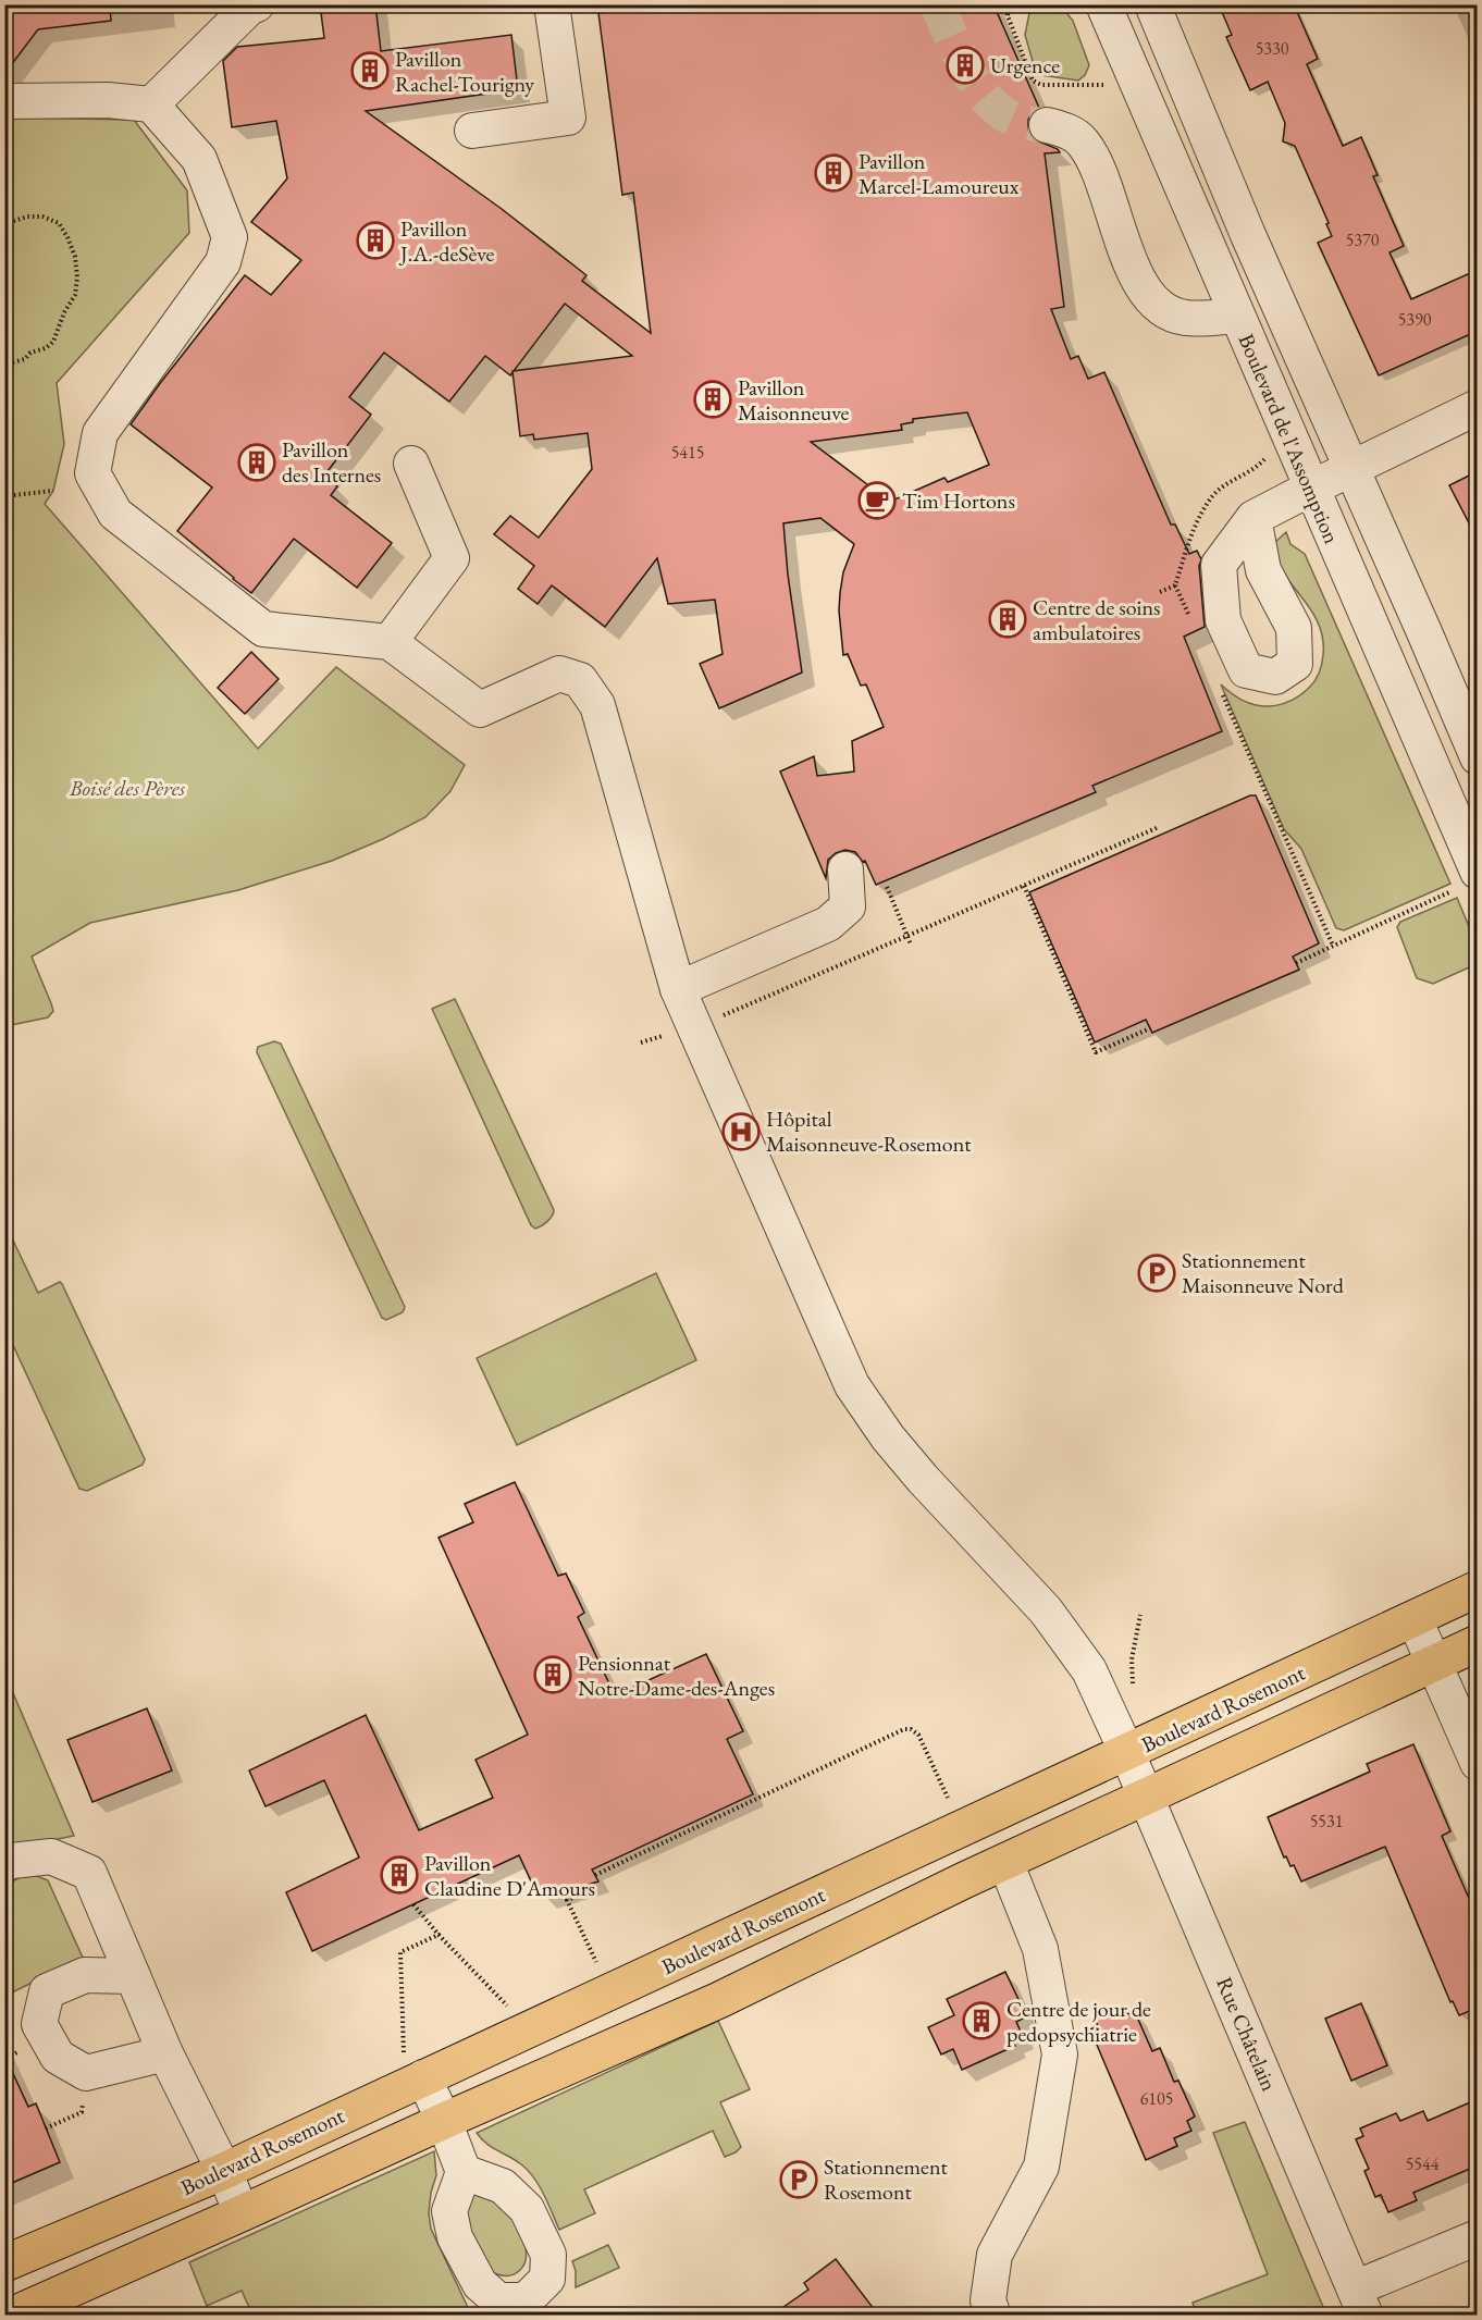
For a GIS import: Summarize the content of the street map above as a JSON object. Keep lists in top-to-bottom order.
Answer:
{
  "streets": {
    "main road": ["Boulevard Rosemont"],
    "street": ["Boulevard de l'Assomption", "Rue Châtelain"]
  },
  "crossings": [
    ["Boulevard Rosemont", "Rue Châtelain"]
  ],
  "parks": ["Boisé des Pères"],
  "places": {
    "building": [
      "Urgence",
      "Pavillon Rachel-Tourigny",
      "Pavillon Marcel-Lamoureux",
      "Pavillon J.A.-deSève",
      "Pavillon Maisonneuve",
      "Pavillon des Internes",
      "Centre de soins ambulatoires",
      "Pensionnat Notre-Dame-des-Anges",
      "Pavillon Claudine D'Amours",
      "Centre de jour de pedopsychiatrie"
    ],
    "cafe": ["Tim Hortons"],
    "hospital": ["Hôpital Maisonneuve-Rosemont"],
    "parking": ["Stationnement Maisonneuve Nord", "Stationnement Rosemont"]
  },
  "house_numbers": [
    "5330",
    "5370",
    "5390",
    "5415",
    "5531",
    "6105",
    "5544"
  ]
}
